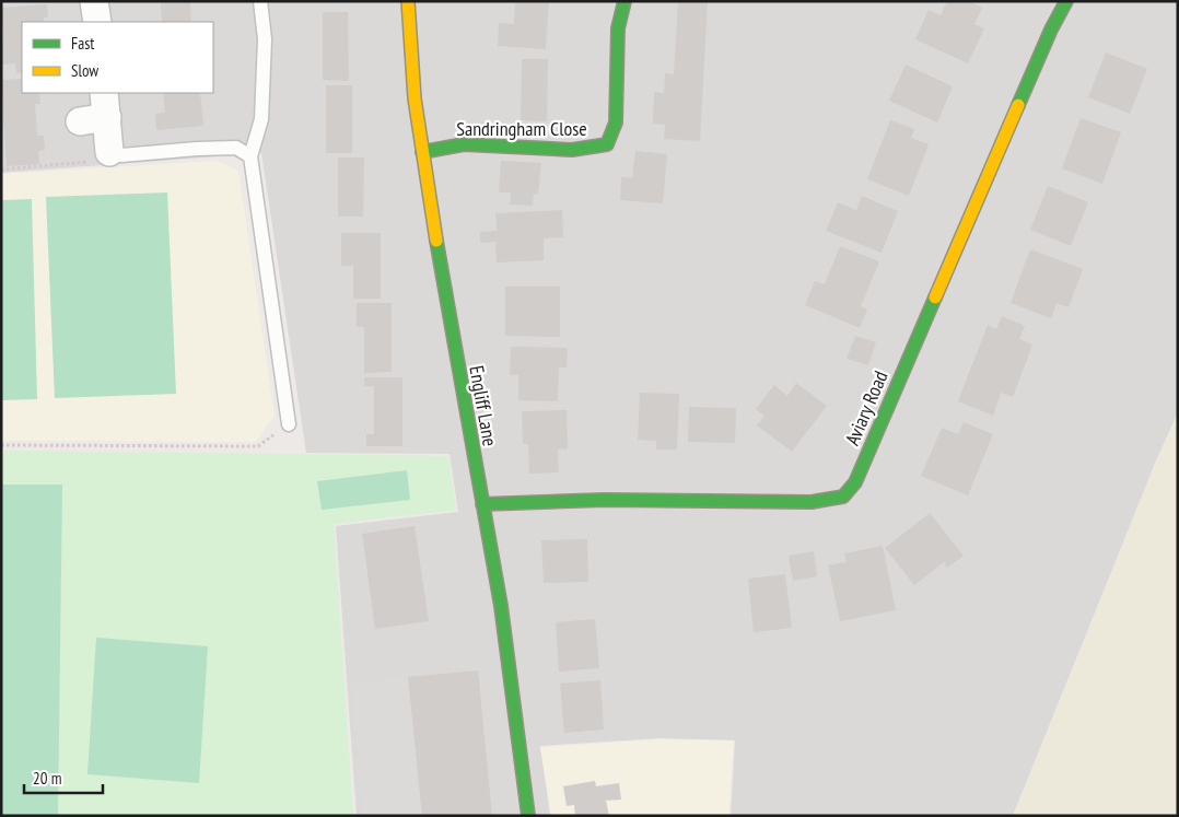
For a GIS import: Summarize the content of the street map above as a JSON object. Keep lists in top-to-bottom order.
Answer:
{
  "streets": {
    "street": ["Sandringham Close", "Engliff Lane", "Aviary Road"]
  },
  "crossings": [
    ["Sandringham Close", "Engliff Lane"],
    ["Engliff Lane", "Aviary Road"]
  ],
  "legend": ["Fast", "Slow"],
  "scale_bar": "20 m"
}
